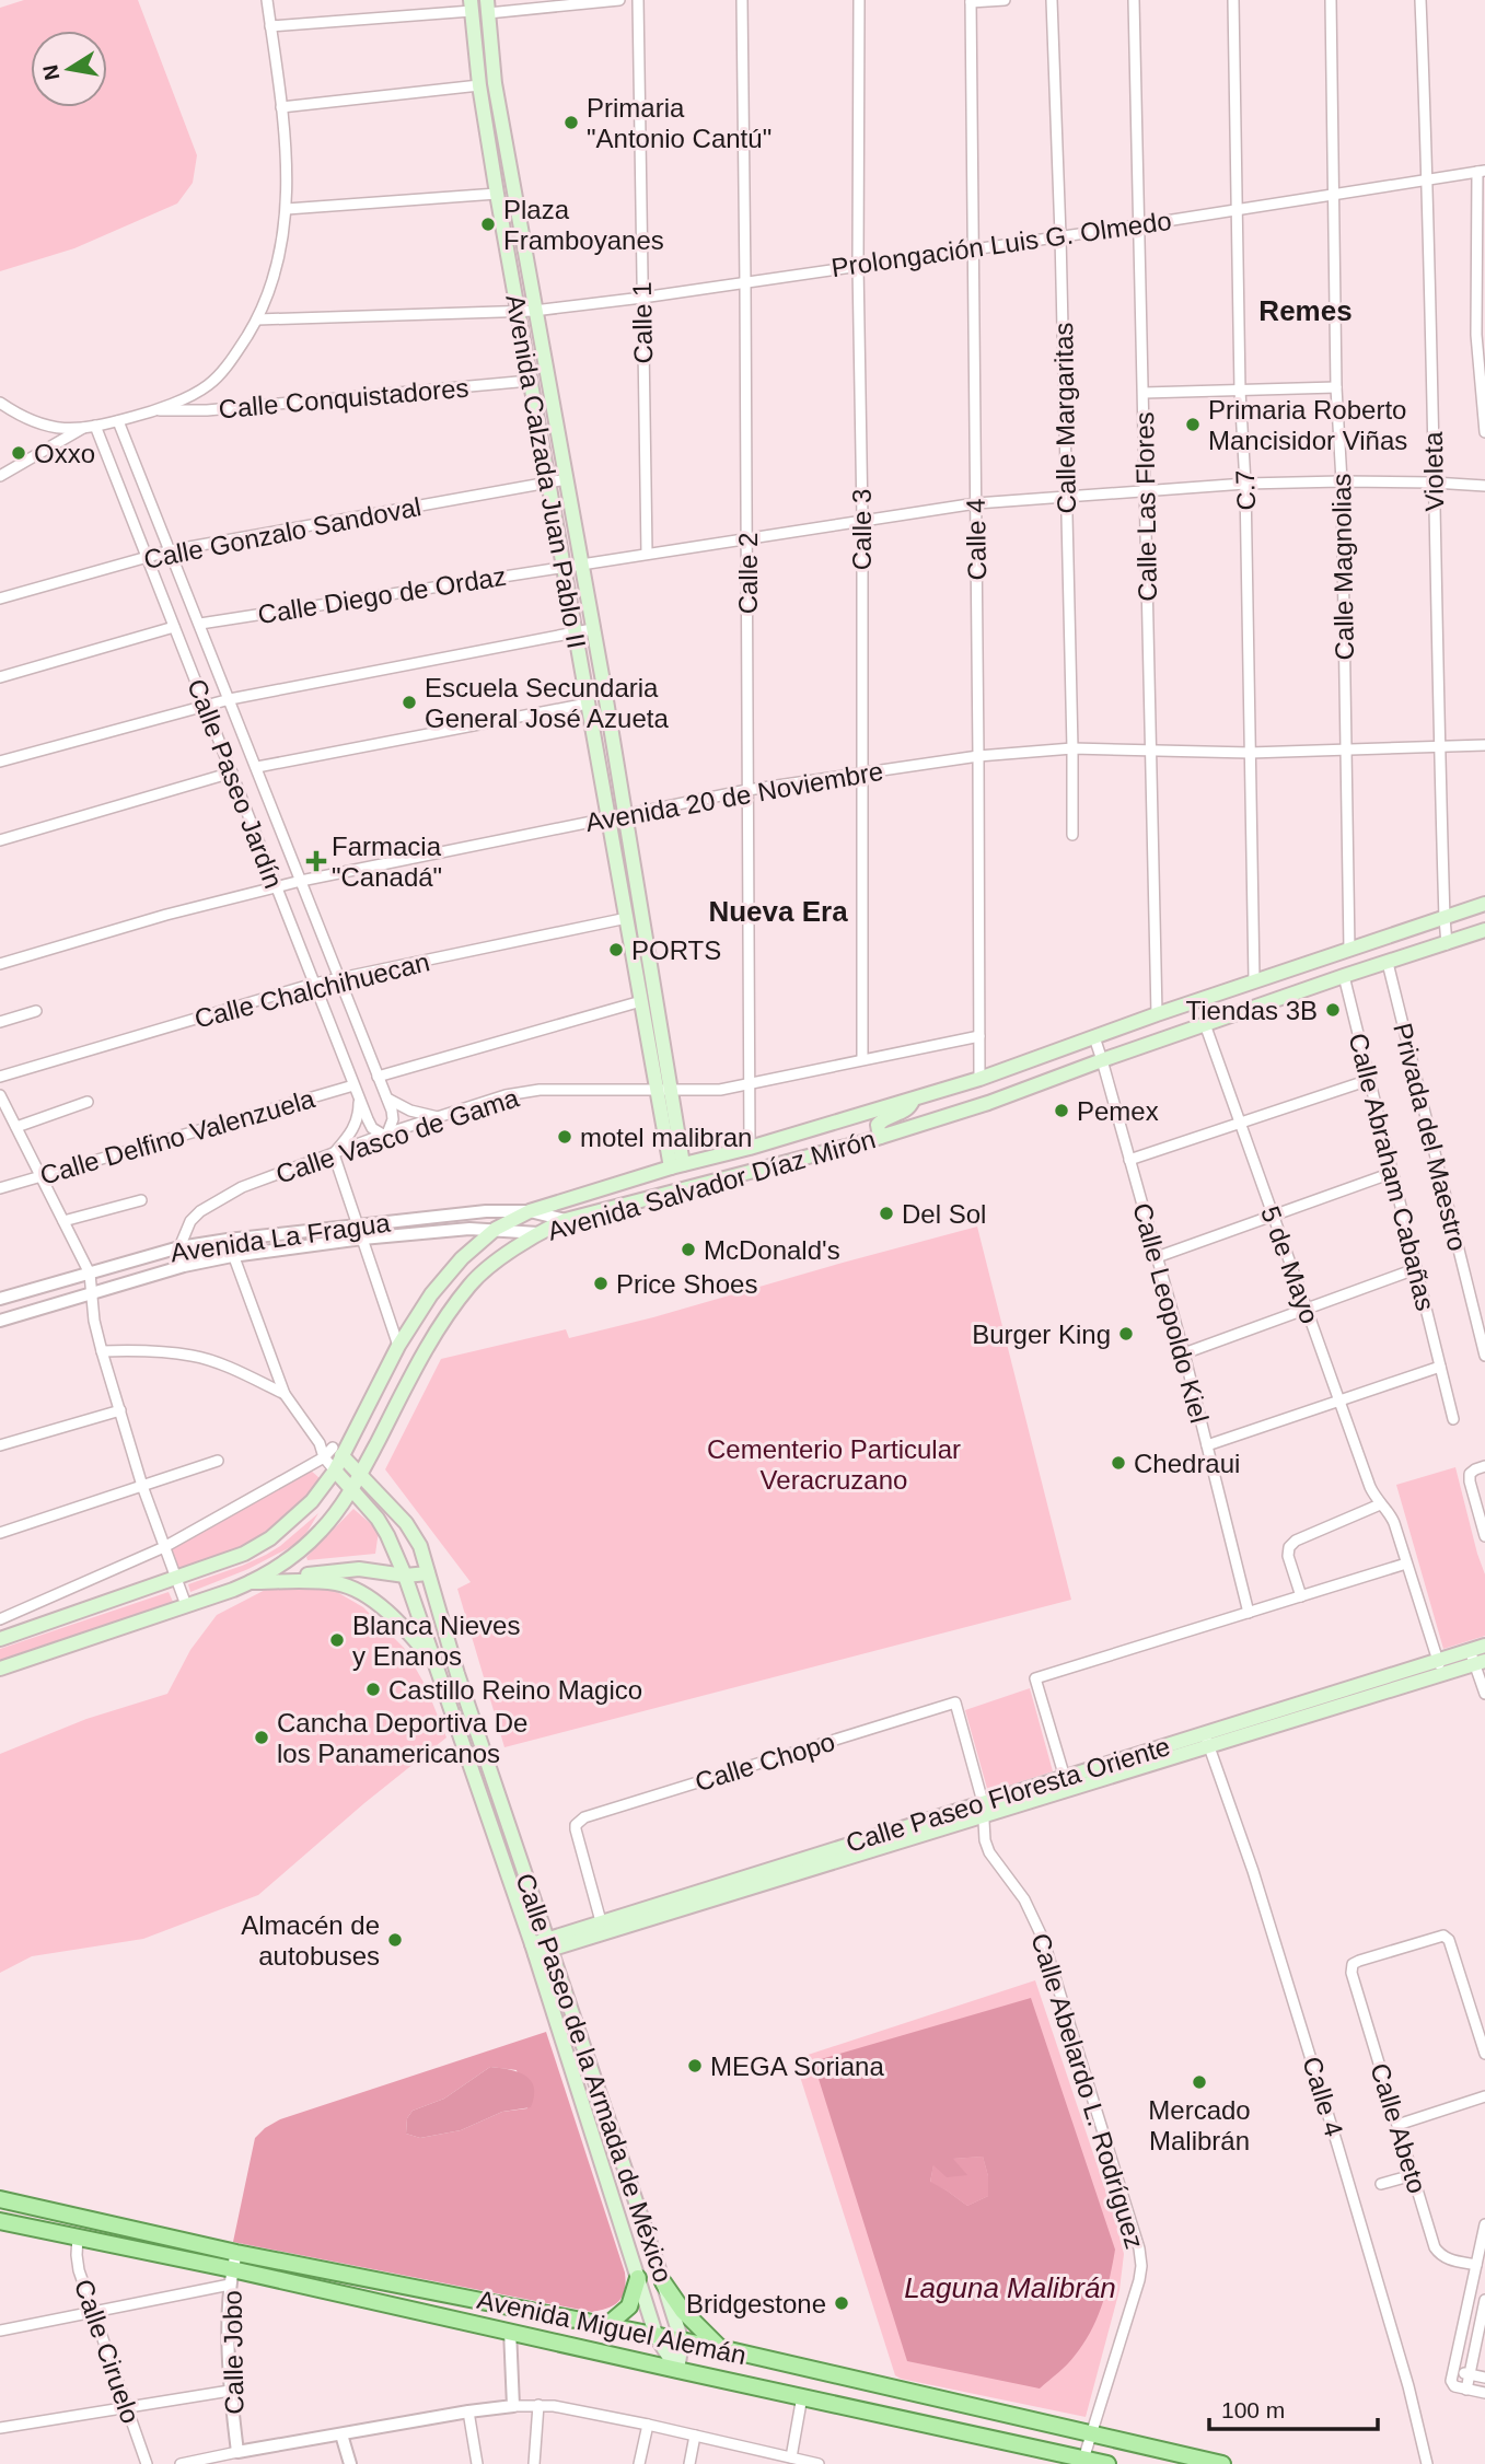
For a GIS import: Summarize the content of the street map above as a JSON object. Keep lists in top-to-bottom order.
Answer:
{
  "streets": {
    "main road": [
      "Avenida Calzada Juan Pablo II",
      "Avenida Salvador Díaz Mirón",
      "Calle Paseo Floresta Oriente",
      "Calle Paseo de la Armada de México",
      "Avenida Miguel Alemán"
    ],
    "street": [
      "Prolongación Luis G. Olmedo",
      "Calle 1",
      "Calle Conquistadores",
      "Calle Margaritas",
      "Violeta",
      "C.7",
      "Calle Las Flores",
      "Calle 3",
      "Calle Gonzalo Sandoval",
      "Calle 4",
      "Calle Magnolias",
      "Calle 2",
      "Calle Diego de Ordaz",
      "Calle Paseo Jardín",
      "Avenida 20 de Noviembre",
      "Calle Chalchihuecan",
      "Calle Vasco de Gama",
      "Calle Delfino Valenzuela",
      "Privada del Maestro",
      "Calle Abraham Cabañas",
      "Avenida La Fragua",
      "5 de Mayo",
      "Calle Leopoldo Kiel",
      "Calle Chopo",
      "Calle Abelardo L. Rodríguez",
      "Calle Abeto",
      "Calle Ciruelo",
      "Calle Jobo"
    ]
  },
  "crossings": [
    ["Prolongación Luis G. Olmedo", "Calle 1"],
    ["Prolongación Luis G. Olmedo", "Calle Margaritas"],
    ["Prolongación Luis G. Olmedo", "Avenida Calzada Juan Pablo II"],
    ["Prolongación Luis G. Olmedo", "Violeta"],
    ["Prolongación Luis G. Olmedo", "C.7"],
    ["Prolongación Luis G. Olmedo", "Calle Las Flores"],
    ["Prolongación Luis G. Olmedo", "Calle 3"],
    ["Prolongación Luis G. Olmedo", "Calle 4"],
    ["Prolongación Luis G. Olmedo", "Calle Magnolias"],
    ["Prolongación Luis G. Olmedo", "Calle 2"],
    ["Calle 1", "Calle Diego de Ordaz"],
    ["Calle Conquistadores", "Avenida Calzada Juan Pablo II"],
    ["Calle Margaritas", "Calle Diego de Ordaz"],
    ["Calle Margaritas", "Avenida 20 de Noviembre"],
    ["Avenida Calzada Juan Pablo II", "Calle Gonzalo Sandoval"],
    ["Avenida Calzada Juan Pablo II", "Calle Diego de Ordaz"],
    ["Avenida Calzada Juan Pablo II", "Avenida 20 de Noviembre"],
    ["Avenida Calzada Juan Pablo II", "Calle Chalchihuecan"],
    ["Avenida Calzada Juan Pablo II", "Calle Vasco de Gama"],
    ["Avenida Calzada Juan Pablo II", "Avenida Salvador Díaz Mirón"],
    ["Violeta", "Calle Diego de Ordaz"],
    ["Violeta", "Avenida 20 de Noviembre"],
    ["Violeta", "Avenida Salvador Díaz Mirón"],
    ["C.7", "Calle Diego de Ordaz"],
    ["C.7", "Avenida 20 de Noviembre"],
    ["C.7", "Avenida Salvador Díaz Mirón"],
    ["Calle Las Flores", "Calle Diego de Ordaz"],
    ["Calle Las Flores", "Avenida 20 de Noviembre"],
    ["Calle Las Flores", "Avenida Salvador Díaz Mirón"],
    ["Calle 3", "Calle Diego de Ordaz"],
    ["Calle 3", "Avenida 20 de Noviembre"],
    ["Calle 3", "Calle Vasco de Gama"],
    ["Calle Gonzalo Sandoval", "Calle Paseo Jardín"],
    ["Calle 4", "Calle Diego de Ordaz"],
    ["Calle 4", "Avenida 20 de Noviembre"],
    ["Calle 4", "Calle Vasco de Gama"],
    ["Calle 4", "Avenida Salvador Díaz Mirón"],
    ["Calle 4", "Calle Paseo Floresta Oriente"],
    ["Calle Magnolias", "Calle Diego de Ordaz"],
    ["Calle Magnolias", "Avenida 20 de Noviembre"],
    ["Calle Magnolias", "Avenida Salvador Díaz Mirón"],
    ["Calle 2", "Calle Diego de Ordaz"],
    ["Calle 2", "Avenida 20 de Noviembre"],
    ["Calle 2", "Calle Vasco de Gama"],
    ["Calle 2", "Avenida Salvador Díaz Mirón"],
    ["Calle Diego de Ordaz", "Calle Paseo Jardín"],
    ["Calle Paseo Jardín", "Avenida 20 de Noviembre"],
    ["Calle Paseo Jardín", "Calle Chalchihuecan"],
    ["Calle Paseo Jardín", "Calle Vasco de Gama"],
    ["Calle Paseo Jardín", "Calle Delfino Valenzuela"],
    ["Calle Vasco de Gama", "Avenida La Fragua"],
    ["Privada del Maestro", "Avenida Salvador Díaz Mirón"],
    ["Calle Abraham Cabañas", "Avenida Salvador Díaz Mirón"],
    ["Avenida Salvador Díaz Mirón", "Avenida La Fragua"],
    ["Avenida Salvador Díaz Mirón", "5 de Mayo"],
    ["Avenida Salvador Díaz Mirón", "Calle Leopoldo Kiel"],
    ["Avenida Salvador Díaz Mirón", "Calle Paseo de la Armada de México"],
    ["5 de Mayo", "Calle Paseo Floresta Oriente"],
    ["Calle Chopo", "Calle Paseo Floresta Oriente"],
    ["Calle Chopo", "Calle Abelardo L. Rodríguez"],
    ["Calle Paseo Floresta Oriente", "Calle Paseo de la Armada de México"],
    ["Calle Paseo Floresta Oriente", "Calle Abelardo L. Rodríguez"],
    ["Calle Paseo de la Armada de México", "Avenida Miguel Alemán"],
    ["Calle Abelardo L. Rodríguez", "Avenida Miguel Alemán"],
    ["Avenida Miguel Alemán", "Calle Ciruelo"],
    ["Avenida Miguel Alemán", "Calle Jobo"]
  ],
  "districts": ["Remes", "Nueva Era"],
  "water": ["Laguna Malibrán"],
  "parks": ["Cementerio Particular Veracruzano"],
  "places": {
    "other": [
      "Primaria \"Antonio Cantú\"",
      "Plaza Framboyanes",
      "Primaria Roberto Mancisidor Viñas",
      "Oxxo",
      "Escuela Secundaria General José Azueta",
      "PORTS",
      "Tiendas 3B",
      "Pemex",
      "motel malibran",
      "Del Sol",
      "McDonald's",
      "Price Shoes",
      "Burger King",
      "Chedraui",
      "Blanca Nieves y Enanos",
      "Castillo Reino Magico",
      "Cancha Deportiva De los Panamericanos",
      "Almacén de autobuses",
      "MEGA Soriana",
      "Mercado Malibrán",
      "Bridgestone"
    ],
    "health": ["Farmacia \"Canadá\""]
  },
  "scale_bar": "100 m",
  "north": "left"
}
